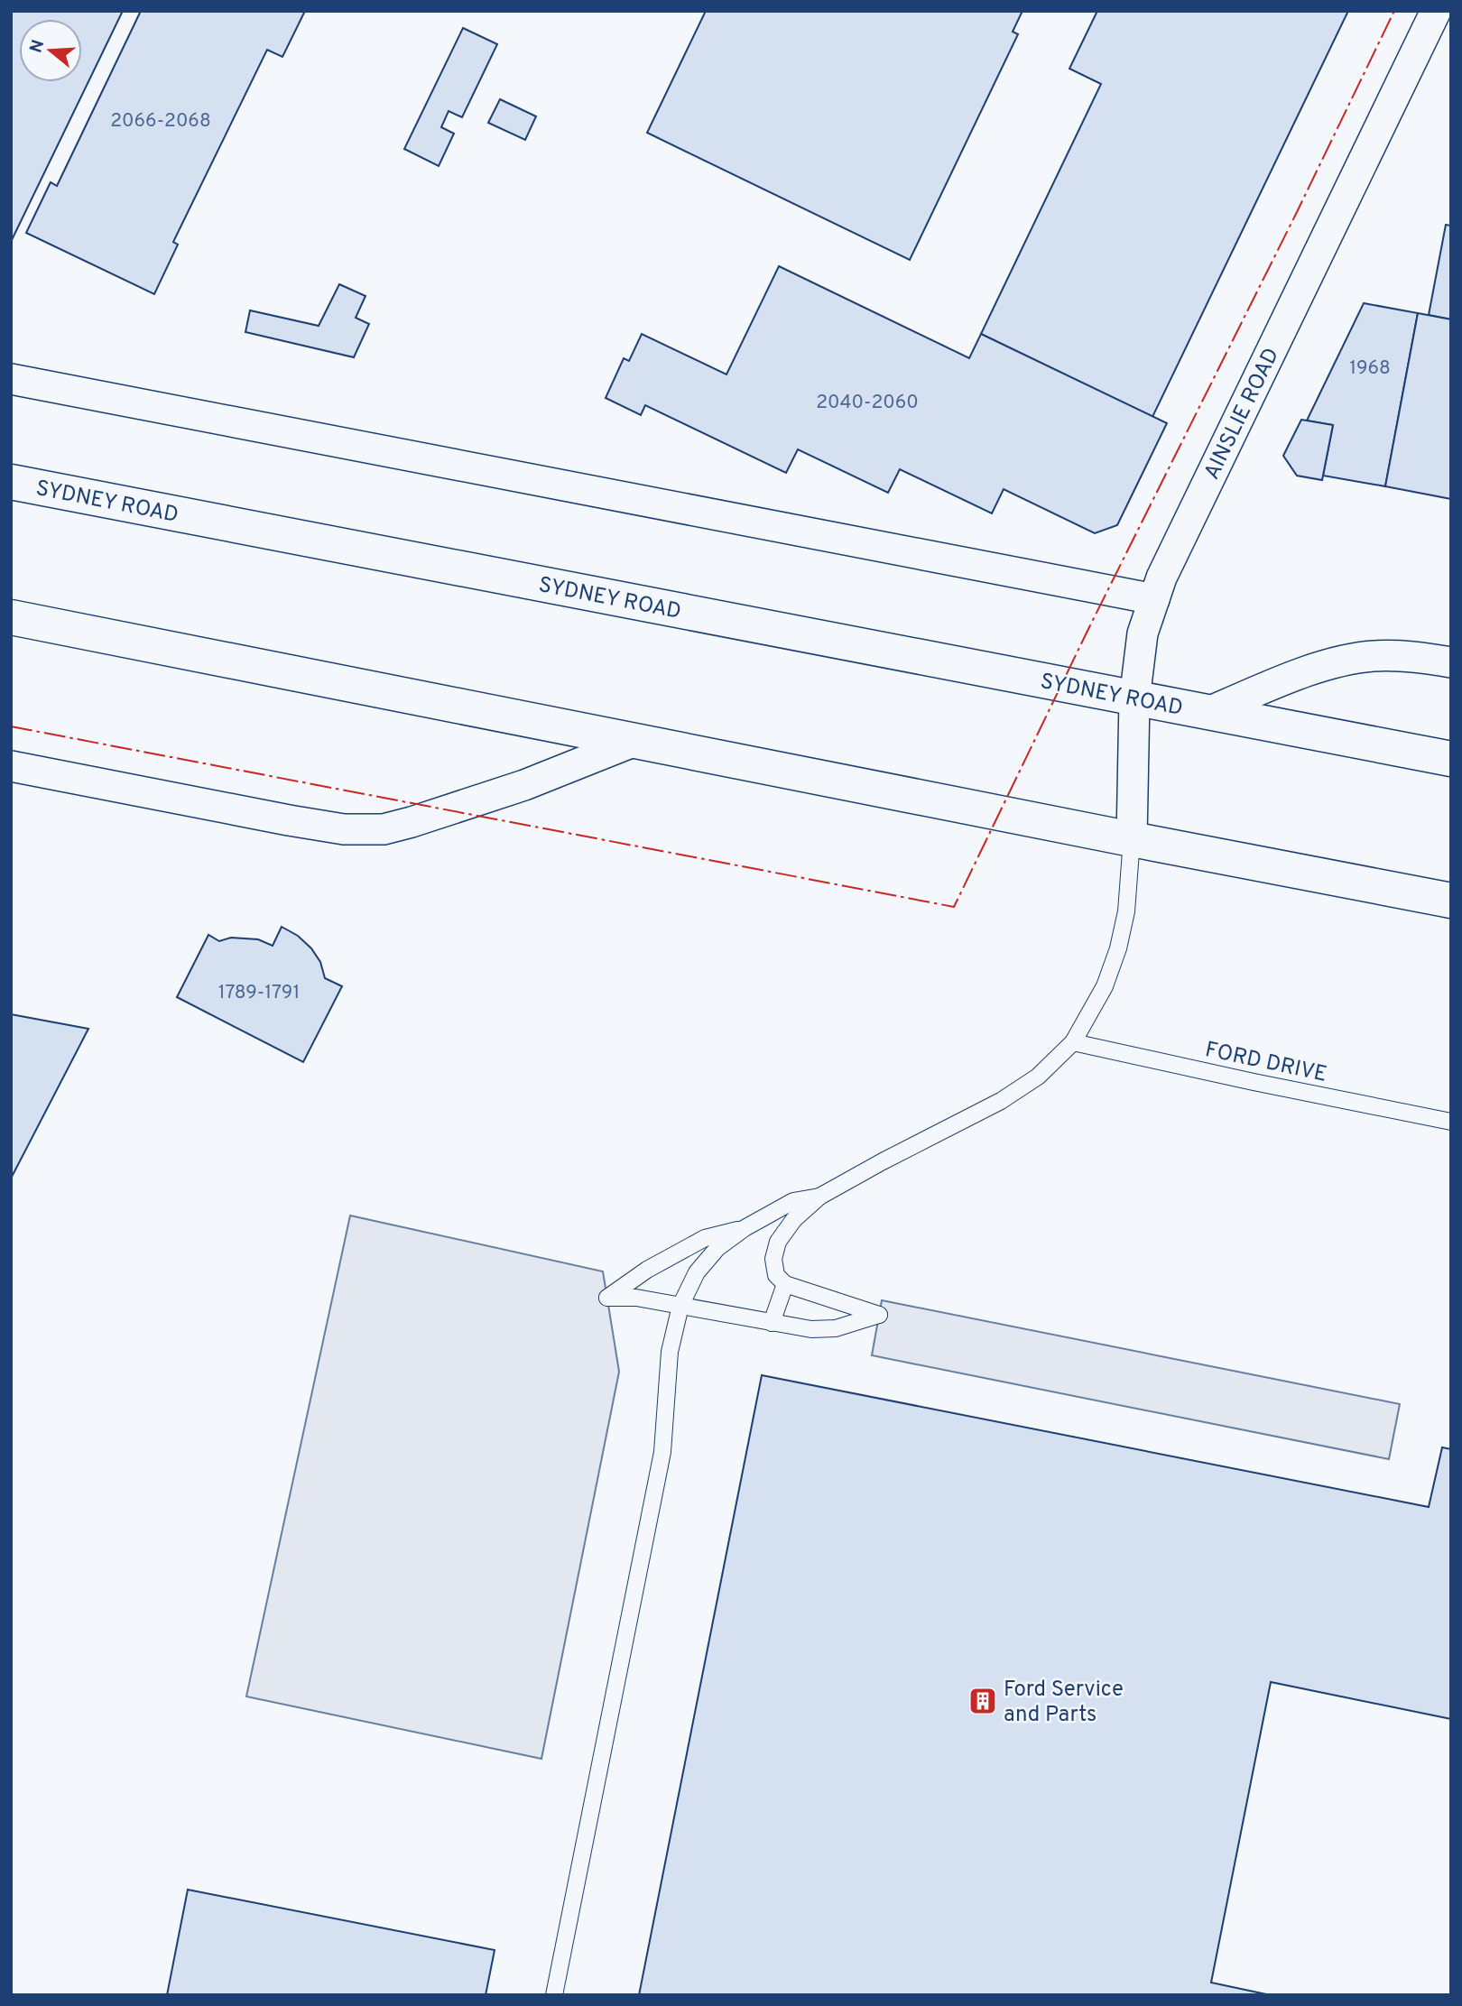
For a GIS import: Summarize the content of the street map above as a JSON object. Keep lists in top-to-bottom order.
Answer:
{
  "streets": {
    "highway": ["SYDNEY ROAD"],
    "street": ["AINSLIE ROAD"],
    "lane": ["FORD DRIVE"]
  },
  "crossings": [
    ["AINSLIE ROAD", "SYDNEY ROAD"]
  ],
  "places": {
    "building": ["Ford Service and Parts"]
  },
  "house_numbers": [
    "2066-2068",
    "1968",
    "2040-2060",
    "1789-1791"
  ],
  "north": "left"
}
